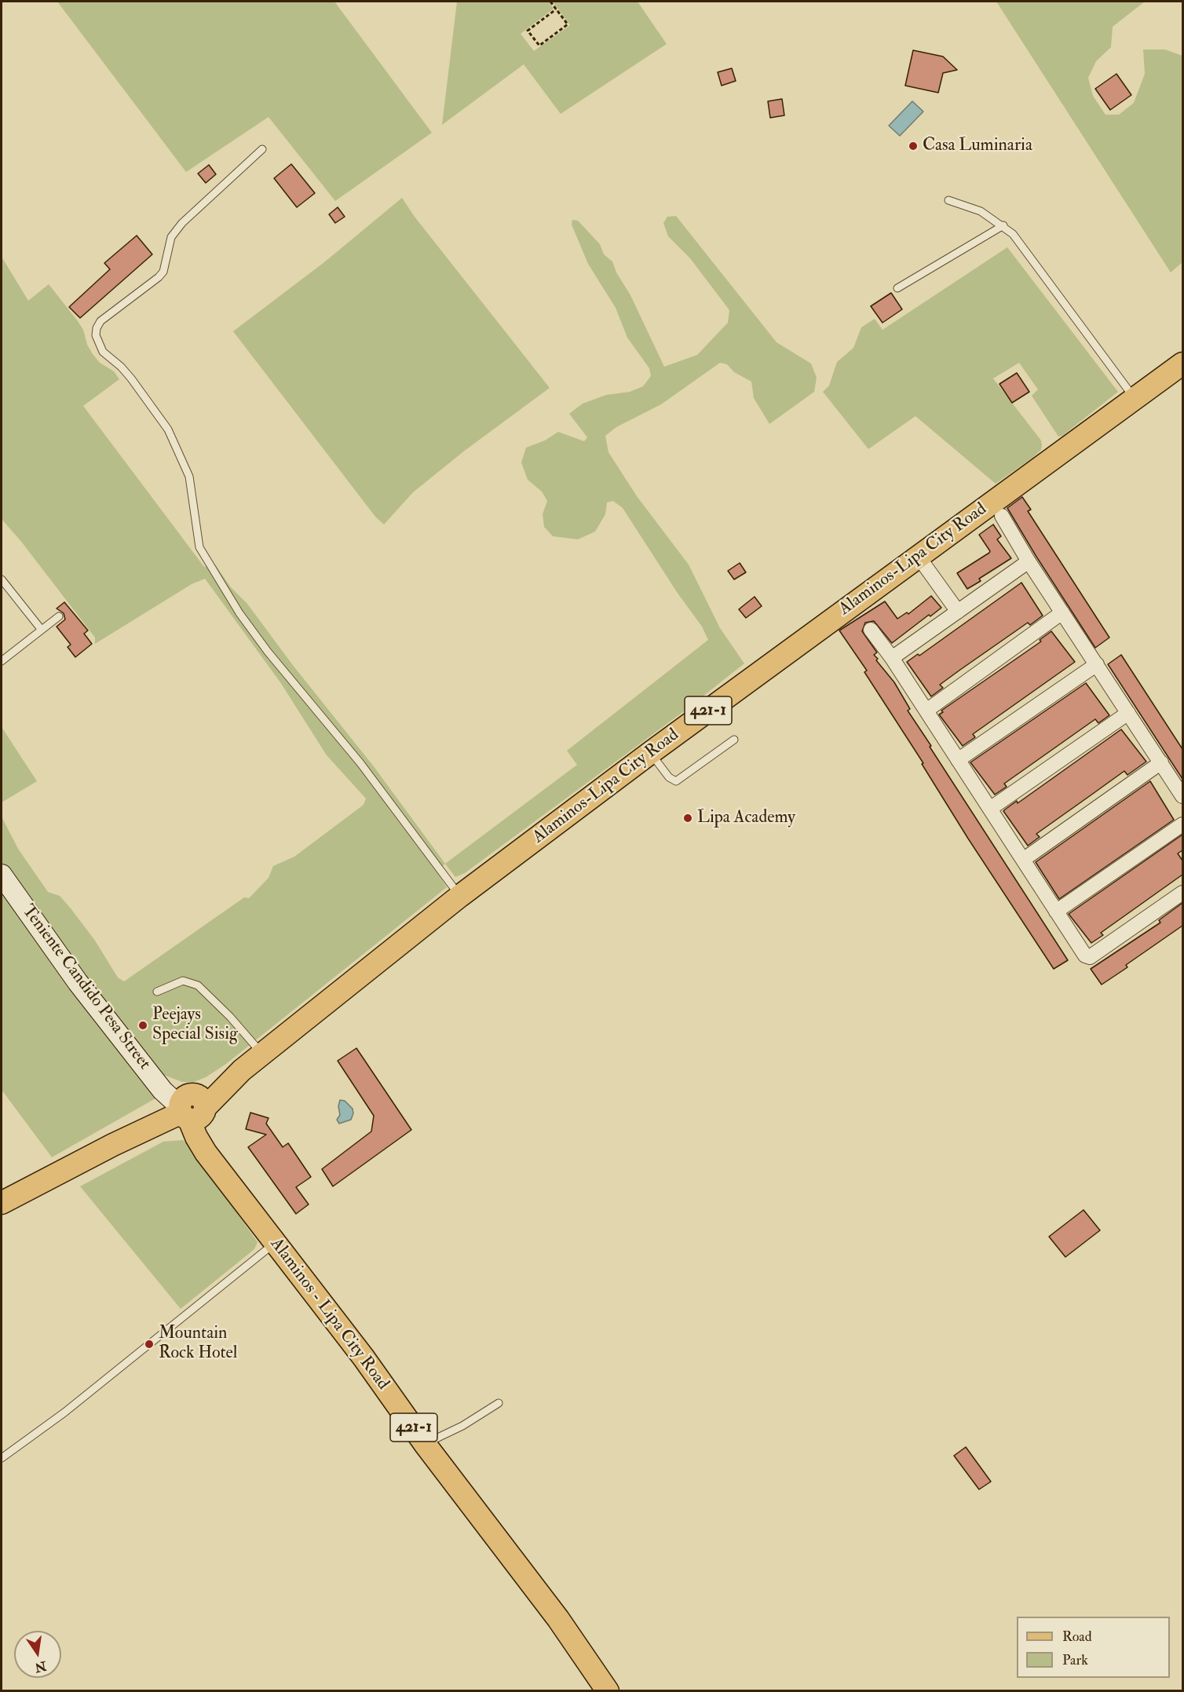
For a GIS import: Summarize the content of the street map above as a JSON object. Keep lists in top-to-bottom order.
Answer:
{
  "streets": {
    "main road": ["Alaminos-Lipa City Road", "421-1", "Alaminos - Lipa City Road"],
    "street": ["Teniente Candido Pesa Street"]
  },
  "crossings": [
    ["Alaminos-Lipa City Road", "Teniente Candido Pesa Street"],
    ["Alaminos-Lipa City Road", "Alaminos - Lipa City Road"],
    ["Teniente Candido Pesa Street", "Alaminos - Lipa City Road"]
  ],
  "places": [
    "Casa Luminaria",
    "Lipa Academy",
    "Peejays Special Sisig",
    "Mountain Rock Hotel"
  ],
  "legend": ["Road", "Park"],
  "north": "bottom"
}
